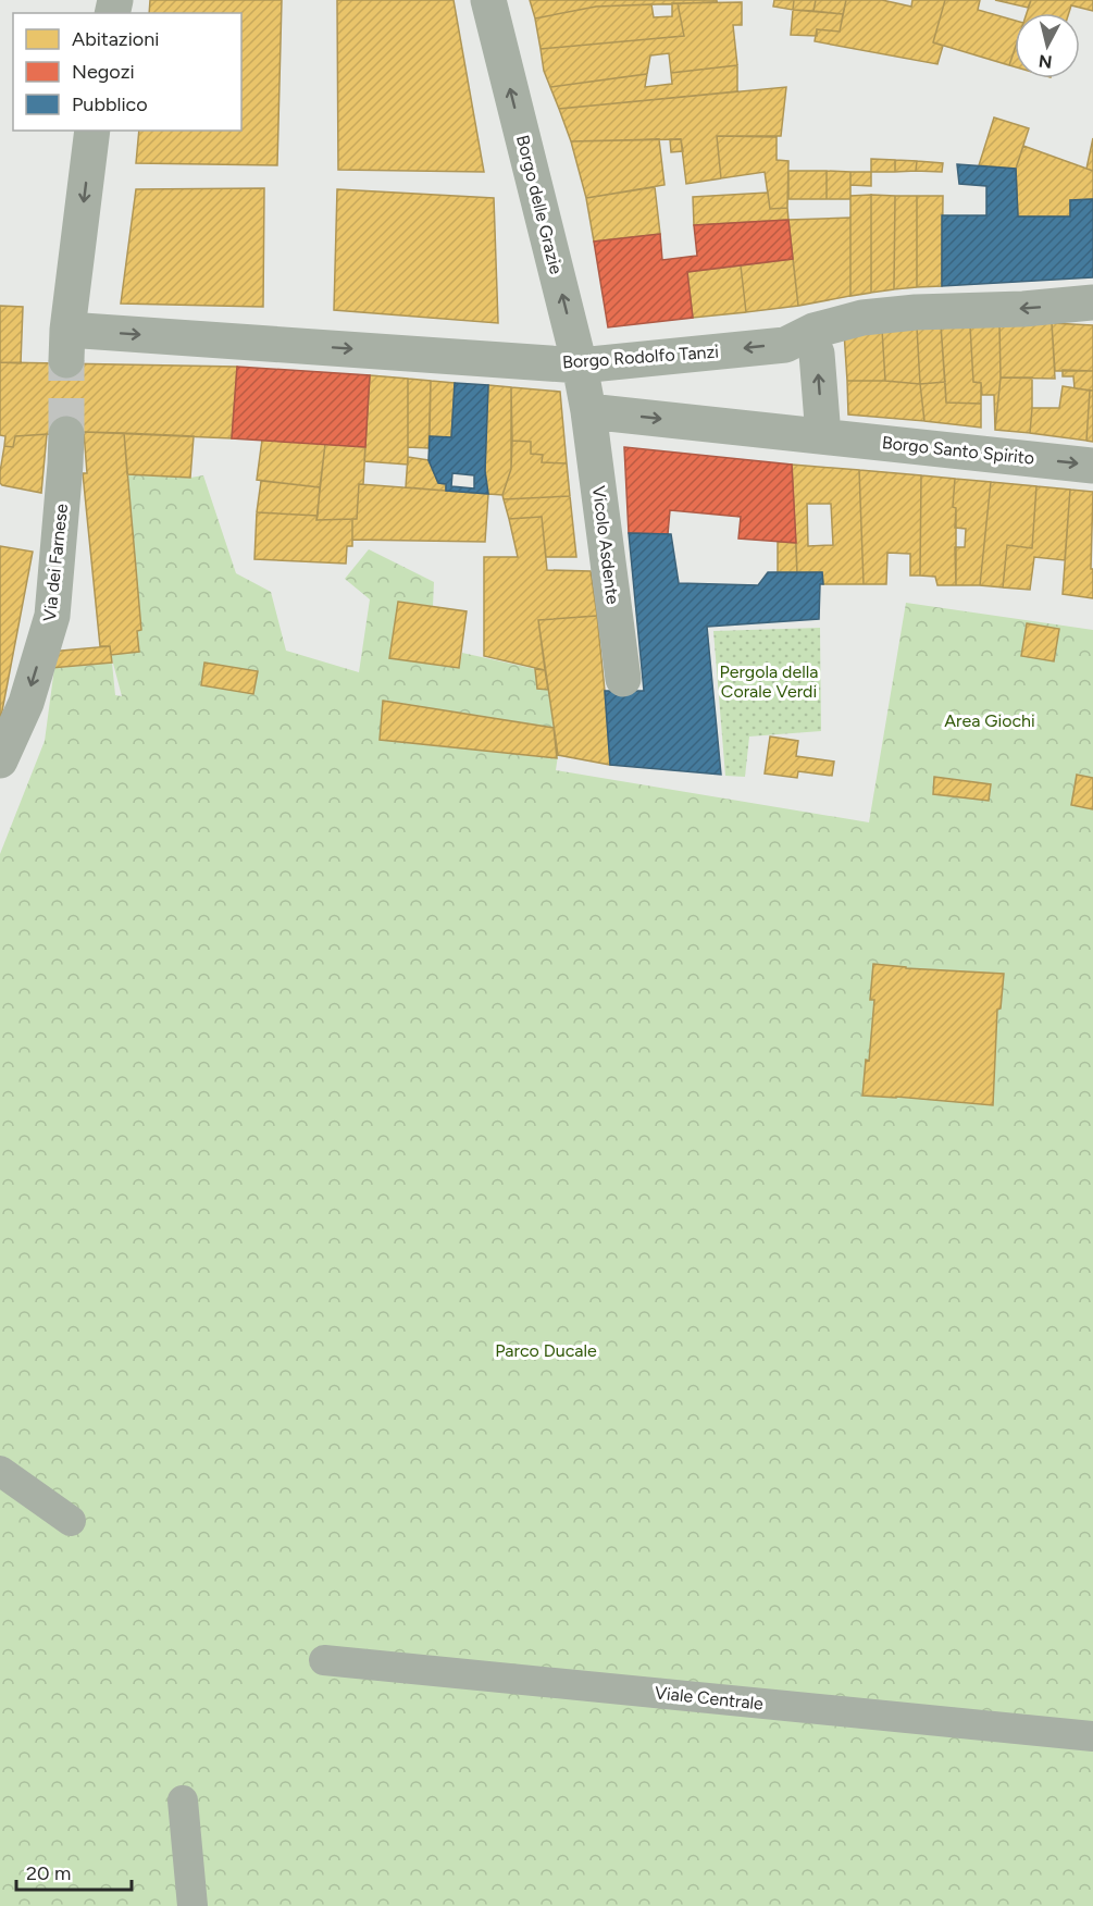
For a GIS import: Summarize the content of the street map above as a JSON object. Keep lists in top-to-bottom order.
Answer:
{
  "streets": {
    "street": [
      "Borgo delle Grazie",
      "Borgo Rodolfo Tanzi",
      "Borgo Santo Spirito",
      "Vicolo Asdente",
      "Via dei Farnese",
      "Viale Centrale"
    ]
  },
  "crossings": [
    ["Borgo delle Grazie", "Borgo Rodolfo Tanzi"],
    ["Borgo delle Grazie", "Borgo Santo Spirito"],
    ["Borgo delle Grazie", "Vicolo Asdente"],
    ["Borgo Santo Spirito", "Vicolo Asdente"]
  ],
  "one_way": ["Borgo delle Grazie", "Borgo Santo Spirito", "Via dei Farnese"],
  "parks": ["Pergola della Corale Verdi", "Area Giochi", "Parco Ducale"],
  "legend": ["Abitazioni", "Negozi", "Pubblico"],
  "scale_bar": "20 m",
  "north": "bottom"
}
